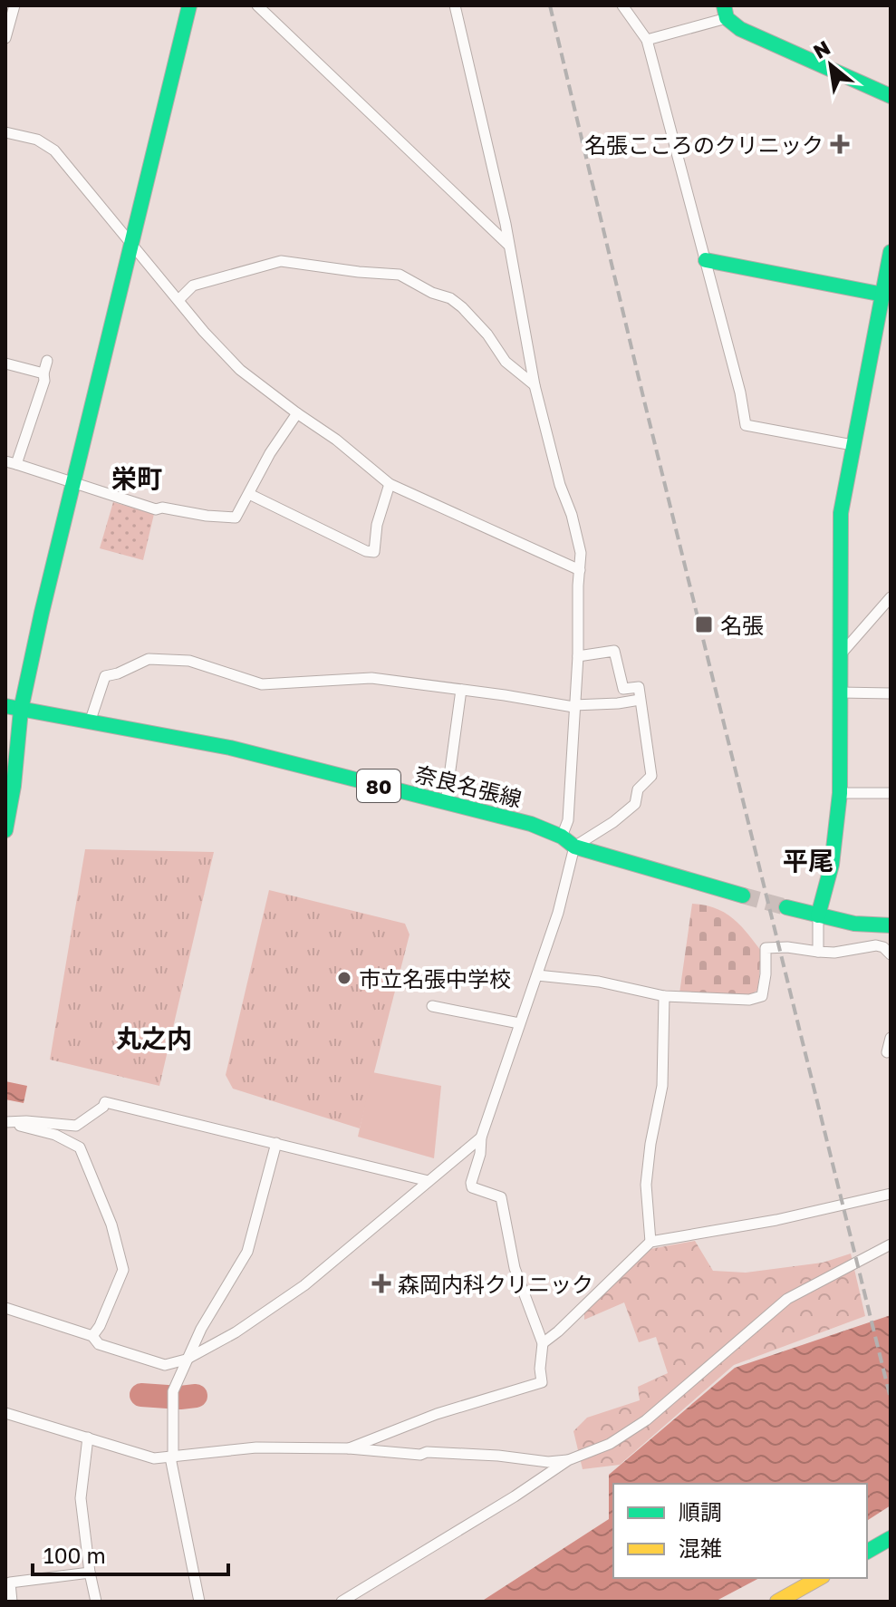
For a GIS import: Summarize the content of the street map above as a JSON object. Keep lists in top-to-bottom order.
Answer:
{
  "streets": {
    "street": ["80", "奈良名張線"]
  },
  "districts": ["栄町", "平尾", "丸之内"],
  "places": {
    "health": ["名張こころのクリニック", "森岡内科クリニック"],
    "transit": ["名張"],
    "other": ["市立名張中学校"]
  },
  "legend": ["順調", "混雑"],
  "scale_bar": "100 m",
  "north": "top left"
}
